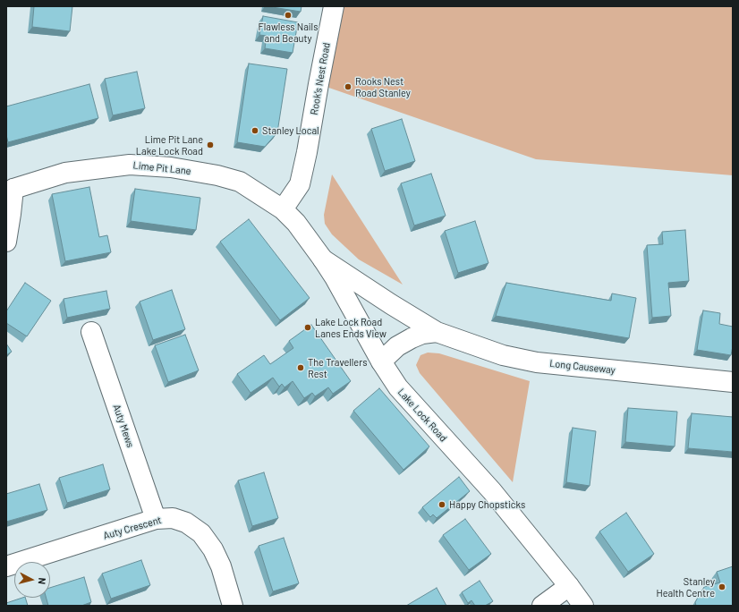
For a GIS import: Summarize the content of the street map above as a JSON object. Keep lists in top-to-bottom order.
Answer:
{
  "streets": {
    "street": [
      "Rook's Nest Road",
      "Lime Pit Lane",
      "Long Causeway",
      "Lake Lock Road",
      "Auty Mews",
      "Auty Crescent"
    ]
  },
  "crossings": [
    ["Rook's Nest Road", "Lime Pit Lane"],
    ["Rook's Nest Road", "Lake Lock Road"],
    ["Lime Pit Lane", "Lake Lock Road"],
    ["Long Causeway", "Lake Lock Road"],
    ["Auty Mews", "Auty Crescent"]
  ],
  "places": [
    "Flawless Nails and Beauty",
    "Rooks Nest Road Stanley",
    "Stanley Local",
    "Lime Pit Lane Lake Lock Road",
    "Lake Lock Road Lanes Ends View",
    "The Travellers Rest",
    "Happy Chopsticks",
    "Stanley Health Centre"
  ],
  "north": "right"
}
